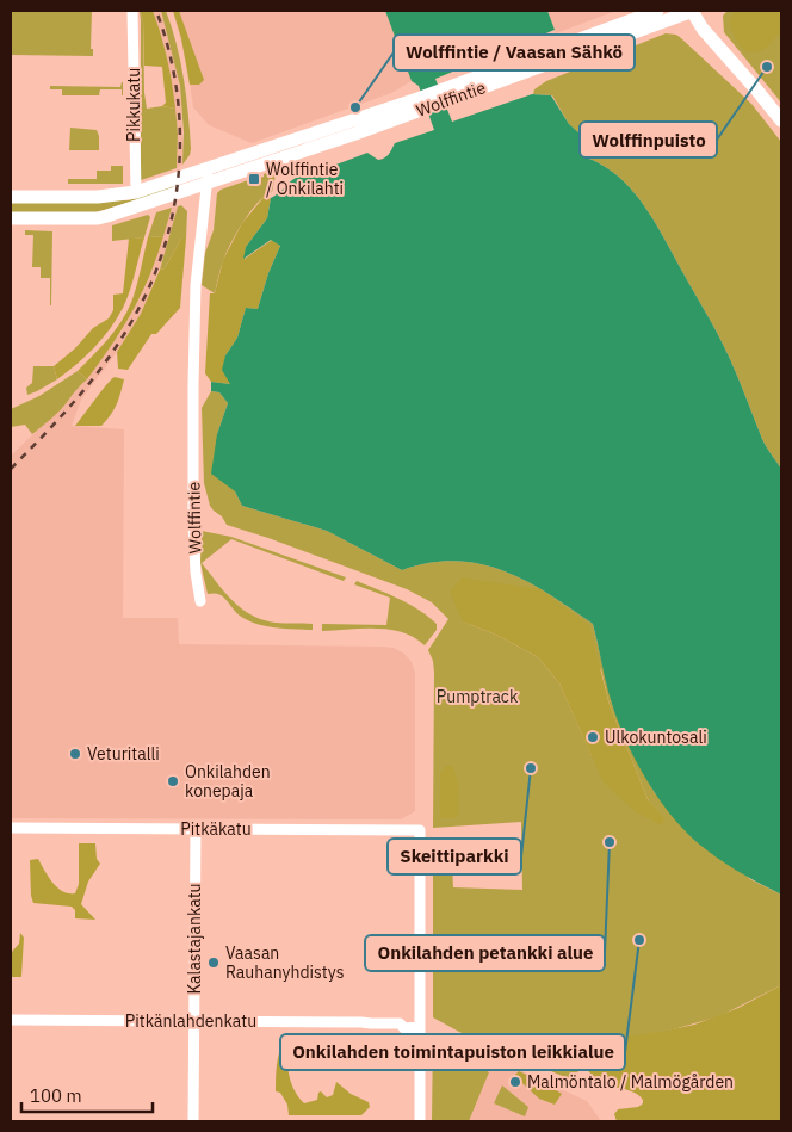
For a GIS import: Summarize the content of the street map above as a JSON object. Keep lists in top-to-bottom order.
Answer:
{
  "streets": {
    "main road": ["Wolffintie"],
    "street": [
      "Pikkukatu",
      "Pitkäkatu",
      "Kalastajankatu",
      "Pitkänlahdenkatu"
    ]
  },
  "crossings": [
    ["Pitkäkatu", "Kalastajankatu"],
    ["Pitkäkatu", "Pitkänlahdenkatu"],
    ["Kalastajankatu", "Pitkänlahdenkatu"]
  ],
  "parks": ["Pumptrack"],
  "places": {
    "other": [
      "Wolffinpuisto",
      "Wolffintie / Vaasan Sähkö",
      "Ulkokuntosali",
      "Veturitalli",
      "Skeittiparkki",
      "Onkilahden konepaja",
      "Onkilahden petankki alue",
      "Onkilahden toimintapuiston leikkialue",
      "Vaasan Rauhanyhdistys",
      "Malmöntalo / Malmögården"
    ],
    "transit": ["Wolffintie / Onkilahti"]
  },
  "scale_bar": "100 m"
}
